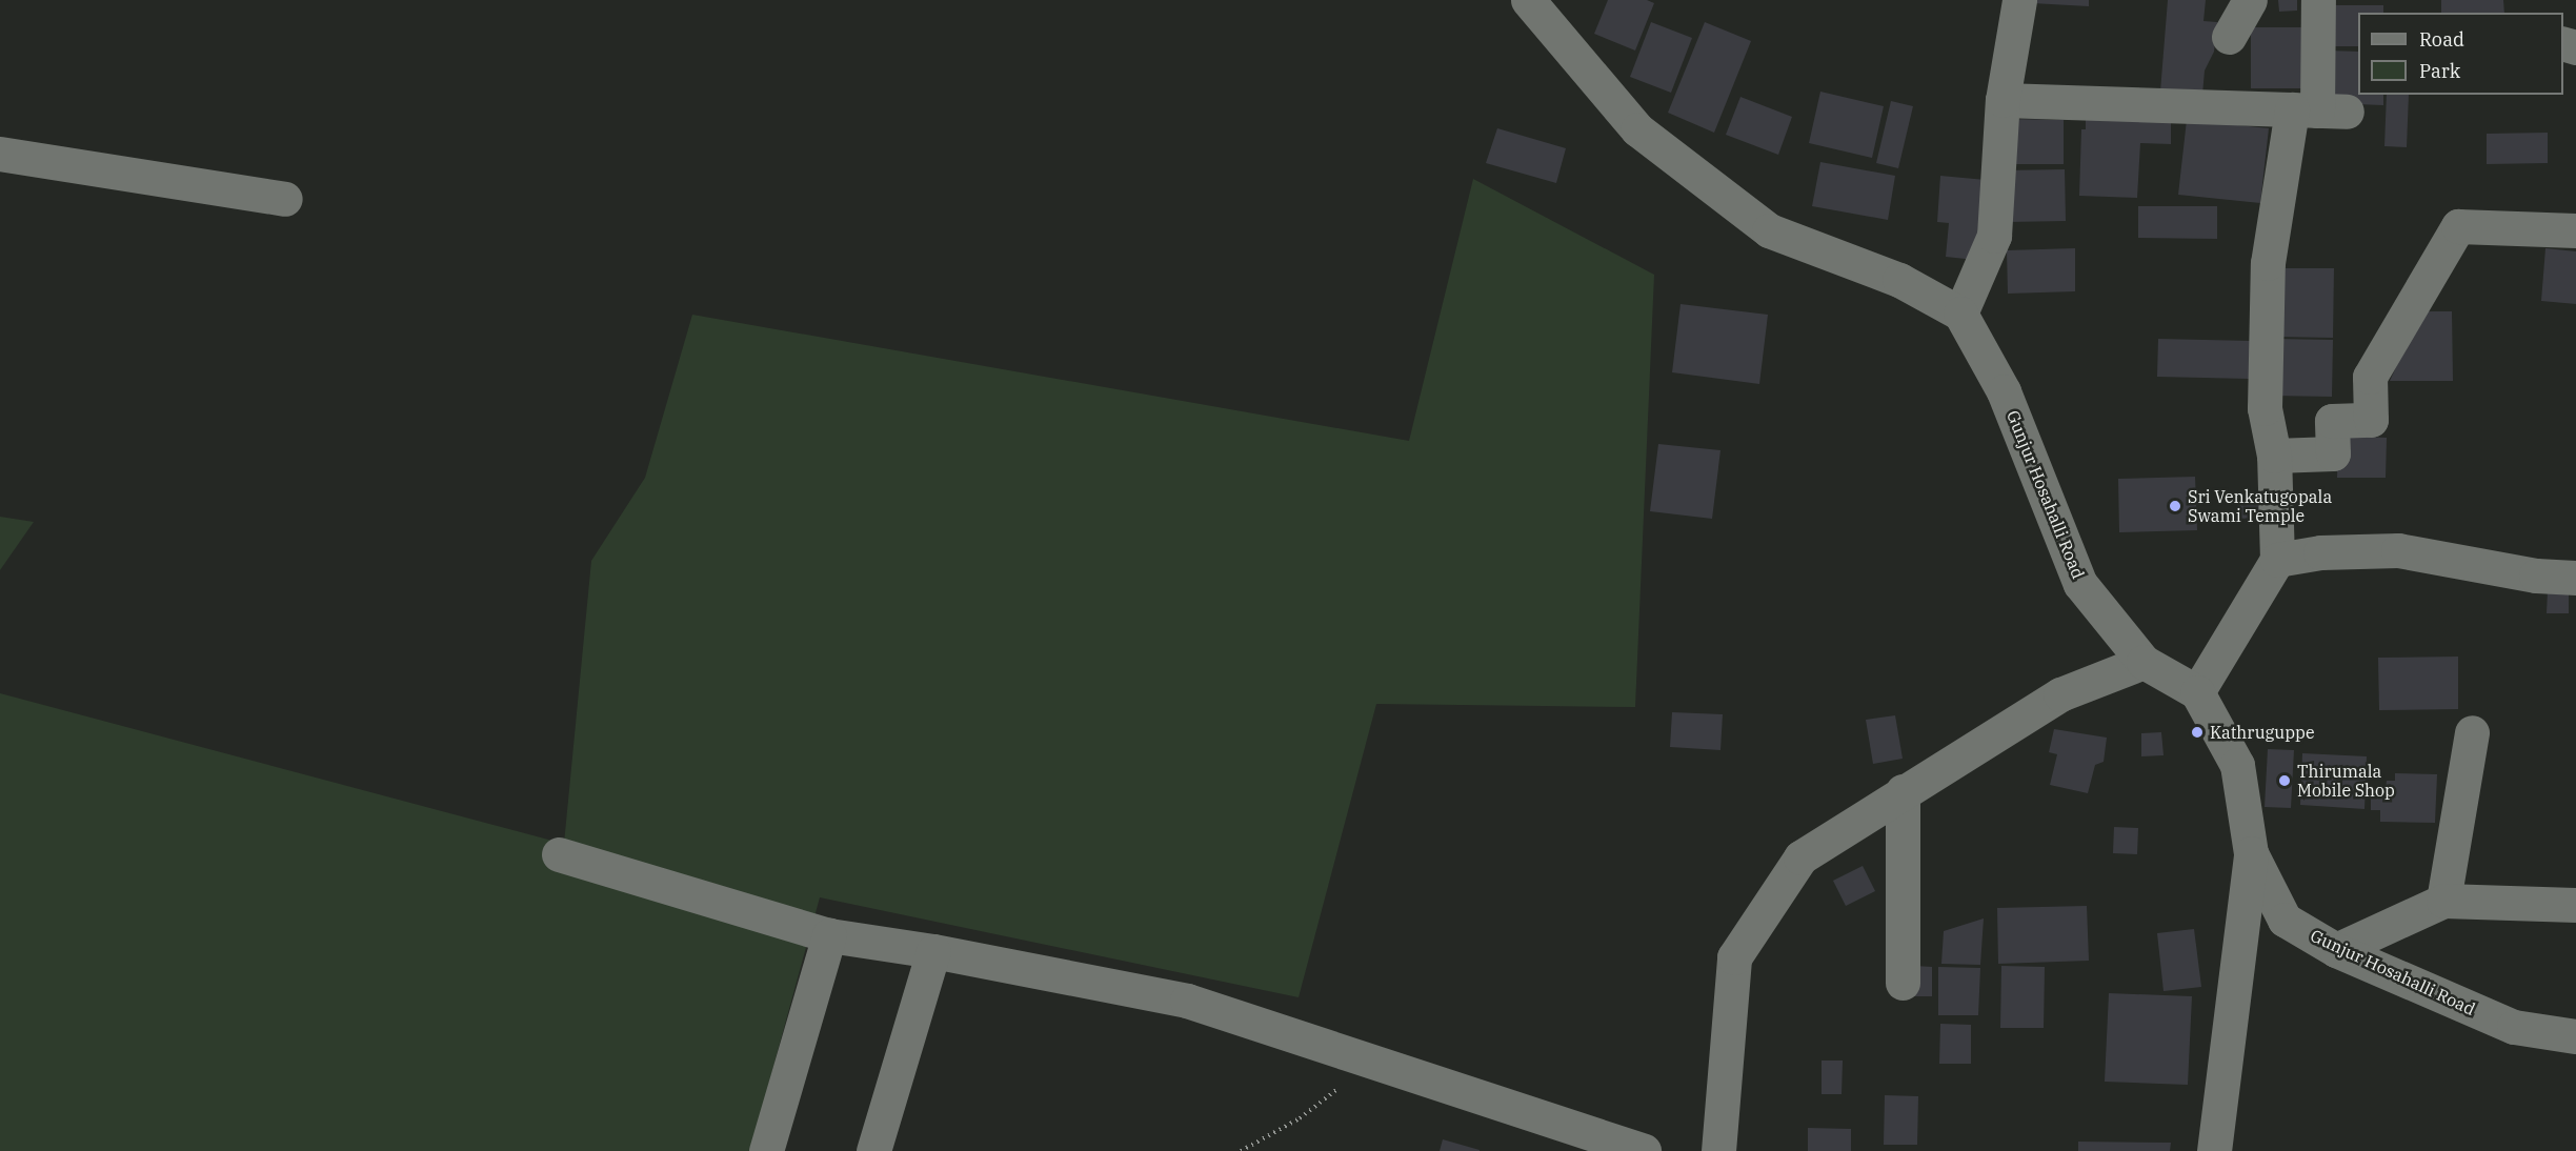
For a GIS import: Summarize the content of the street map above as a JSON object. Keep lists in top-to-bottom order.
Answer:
{
  "streets": {
    "street": ["Gunjur Hosahalli Road"]
  },
  "places": ["Sri Venkatugopala Swami Temple", "Kathruguppe", "Thirumala Mobile Shop"],
  "legend": ["Road", "Park"]
}
